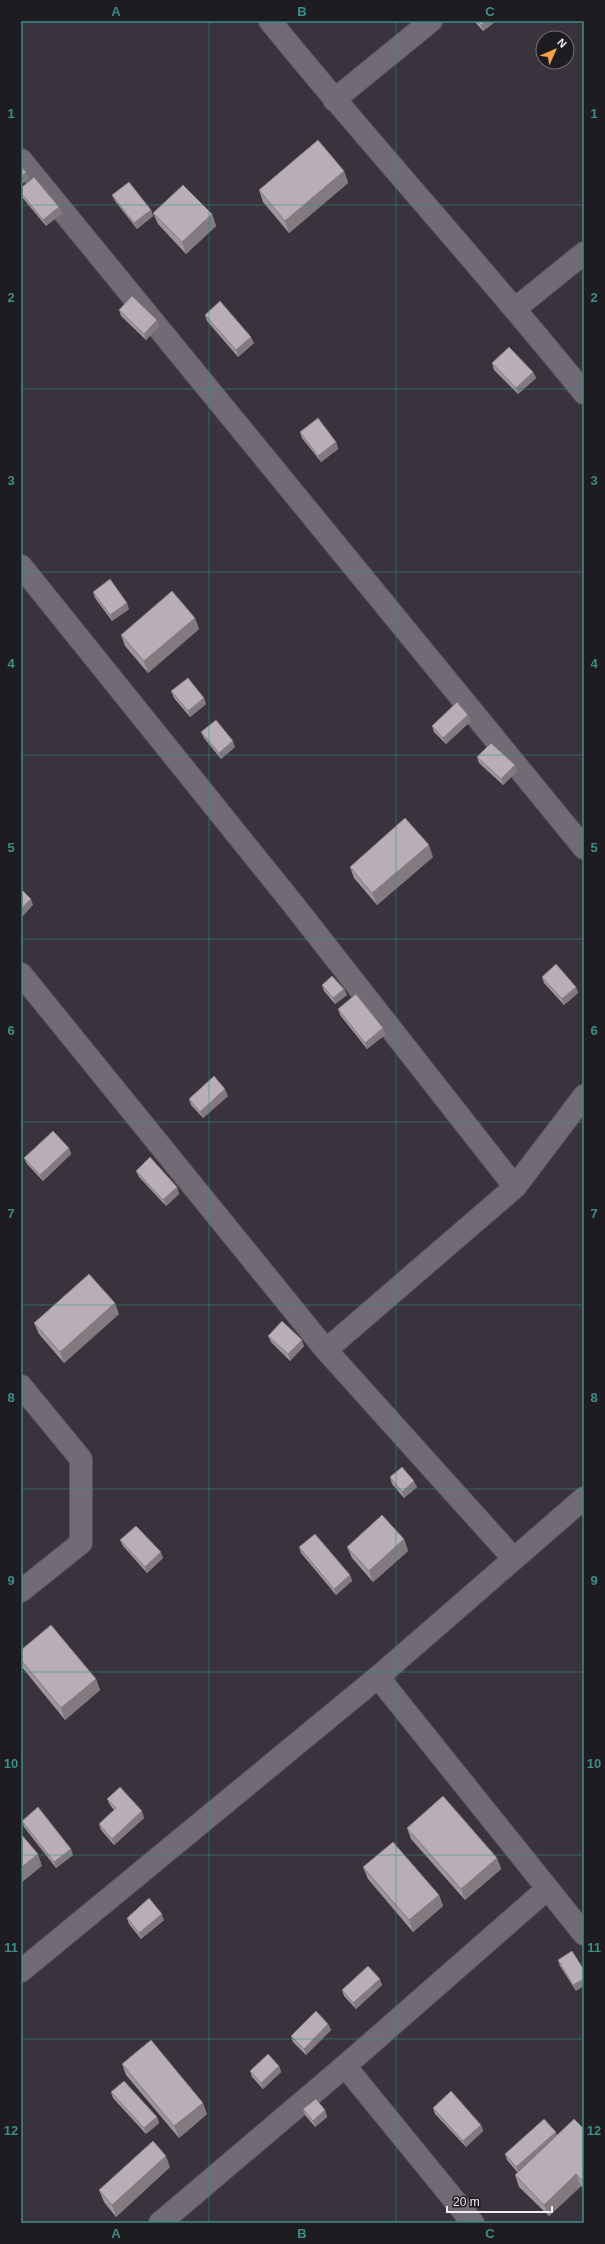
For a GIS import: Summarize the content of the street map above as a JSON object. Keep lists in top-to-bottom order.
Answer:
{
  "scale_bar": "20 m",
  "north": "top right",
  "grid": {
    "columns": ["A", "B", "C"],
    "rows": [
      "1",
      "2",
      "3",
      "4",
      "5",
      "6",
      "7",
      "8",
      "9",
      "10",
      "11",
      "12"
    ]
  }
}
